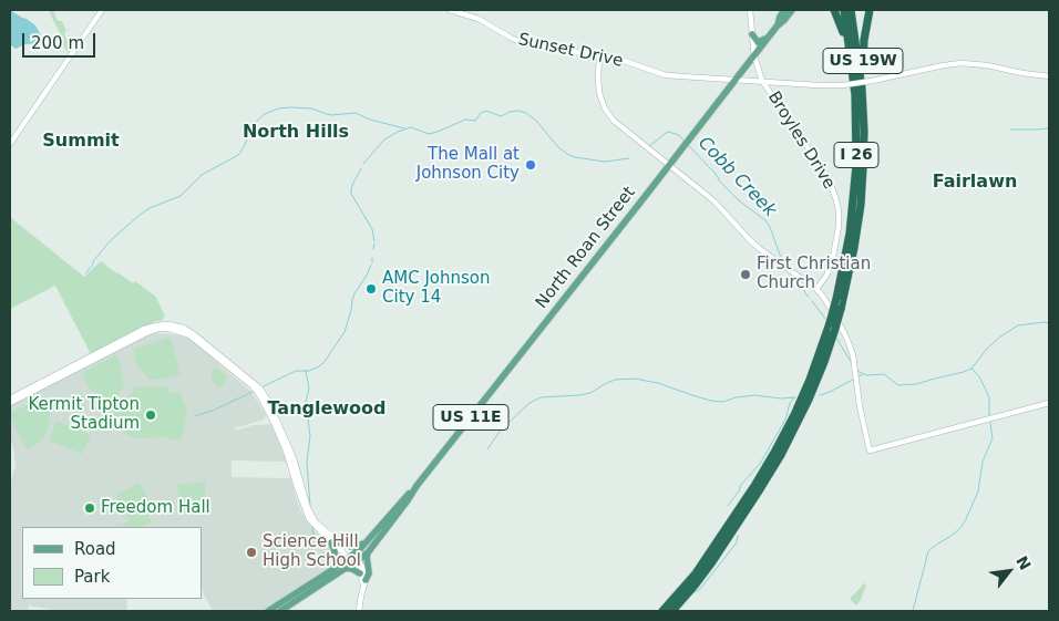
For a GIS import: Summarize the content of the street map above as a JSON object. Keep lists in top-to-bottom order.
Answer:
{
  "streets": {
    "highway": ["US 19W", "I 26"],
    "main road": ["North Roan Street", "US 11E"],
    "street": ["Sunset Drive", "Broyles Drive"]
  },
  "crossings": [
    ["Sunset Drive", "Broyles Drive"],
    ["Sunset Drive", "North Roan Street"],
    ["US 19W", "I 26"],
    ["Broyles Drive", "North Roan Street"],
    ["North Roan Street", "US 11E"]
  ],
  "districts": [
    "North Hills",
    "Summit",
    "Fairlawn",
    "Tanglewood"
  ],
  "water": ["Cobb Creek"],
  "places": [
    "The Mall at Johnson City",
    "First Christian Church",
    "AMC Johnson City 14",
    "Kermit Tipton Stadium",
    "Freedom Hall",
    "Science Hill High School"
  ],
  "legend": ["Road", "Park"],
  "scale_bar": "200 m",
  "north": "top right"
}
